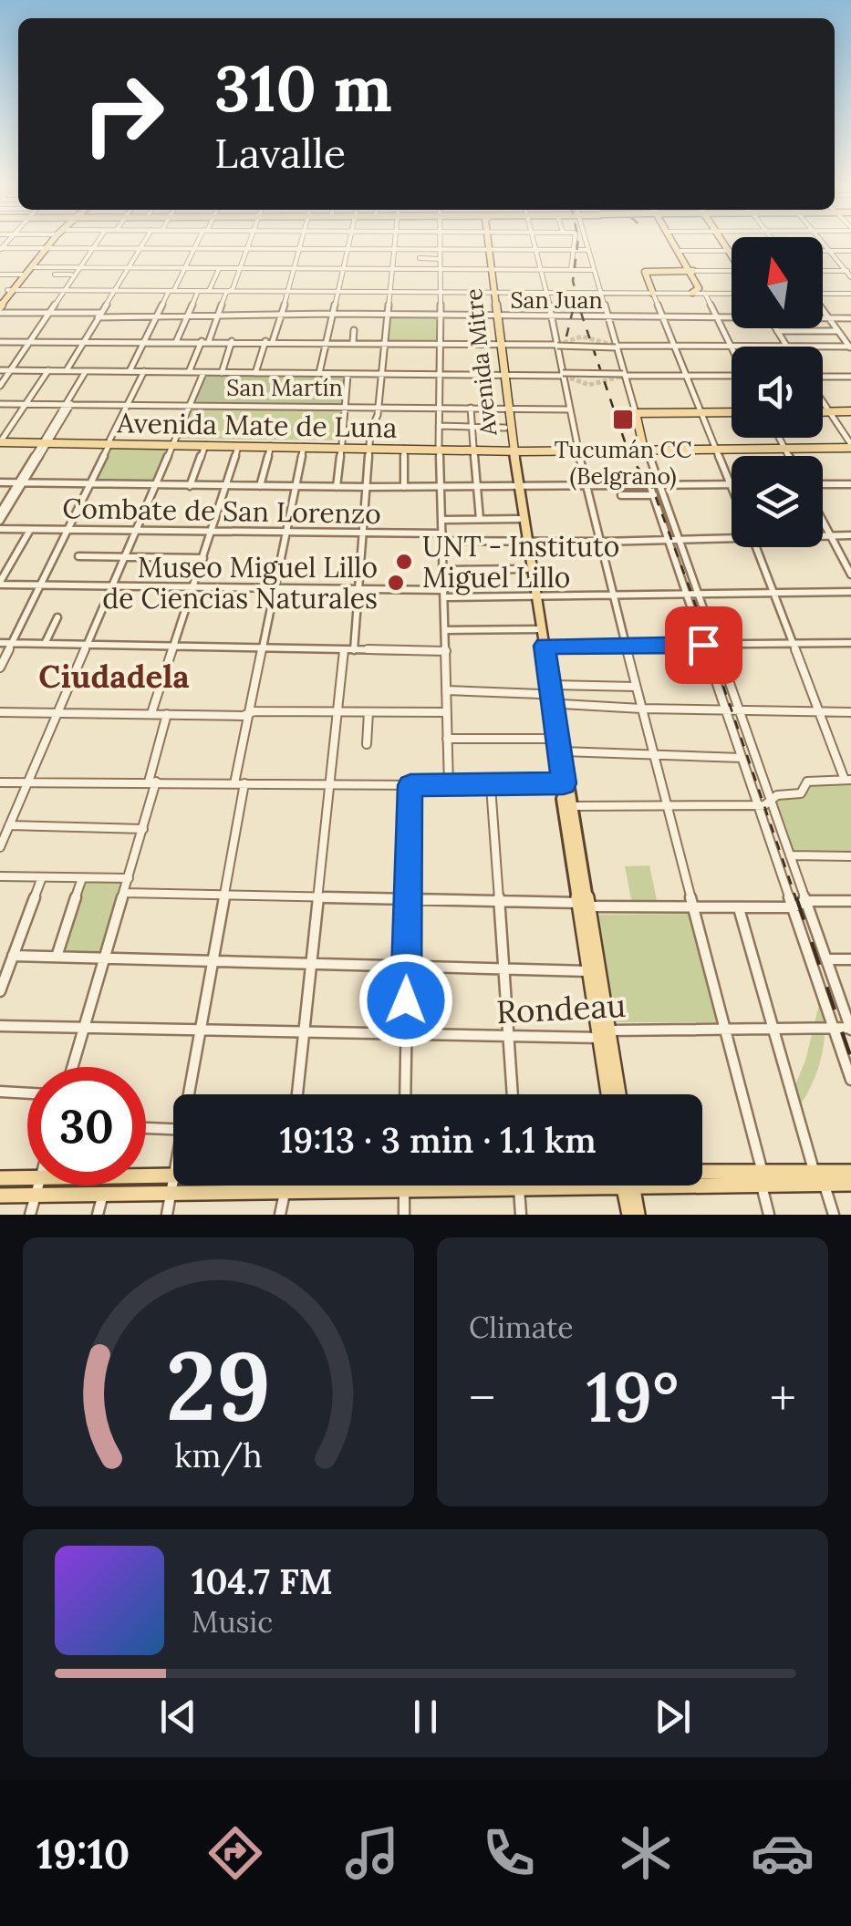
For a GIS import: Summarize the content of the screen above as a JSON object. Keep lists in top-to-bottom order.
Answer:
{
  "streets": {
    "main road": ["Avenida Mitre", "Avenida Mate de Luna"],
    "street": [
      "San Juan",
      "San Martín",
      "Combate de San Lorenzo",
      "Rondeau"
    ]
  },
  "crossings": [
    ["San Juan", "Avenida Mitre"],
    ["Avenida Mitre", "San Martín"],
    ["Avenida Mitre", "Avenida Mate de Luna"]
  ],
  "districts": ["Ciudadela"],
  "places": {
    "transit": ["Tucumán CC (Belgrano)"],
    "other": ["UNT - Instituto Miguel Lillo", "Museo Miguel Lillo de Ciencias Naturales"]
  },
  "north": "top",
  "page": {
    "turn": ["310 m", "Lavalle"],
    "limit": "30",
    "trip": "19:13 · 3 min · 1.1 km",
    "tile": "Climate",
    "heat": ["−", "19°", "+"],
    "song": ["104.7 FM", "Music"],
    "tabs": "19:10",
    "gauge": ["29", "km/h"]
  }
}
